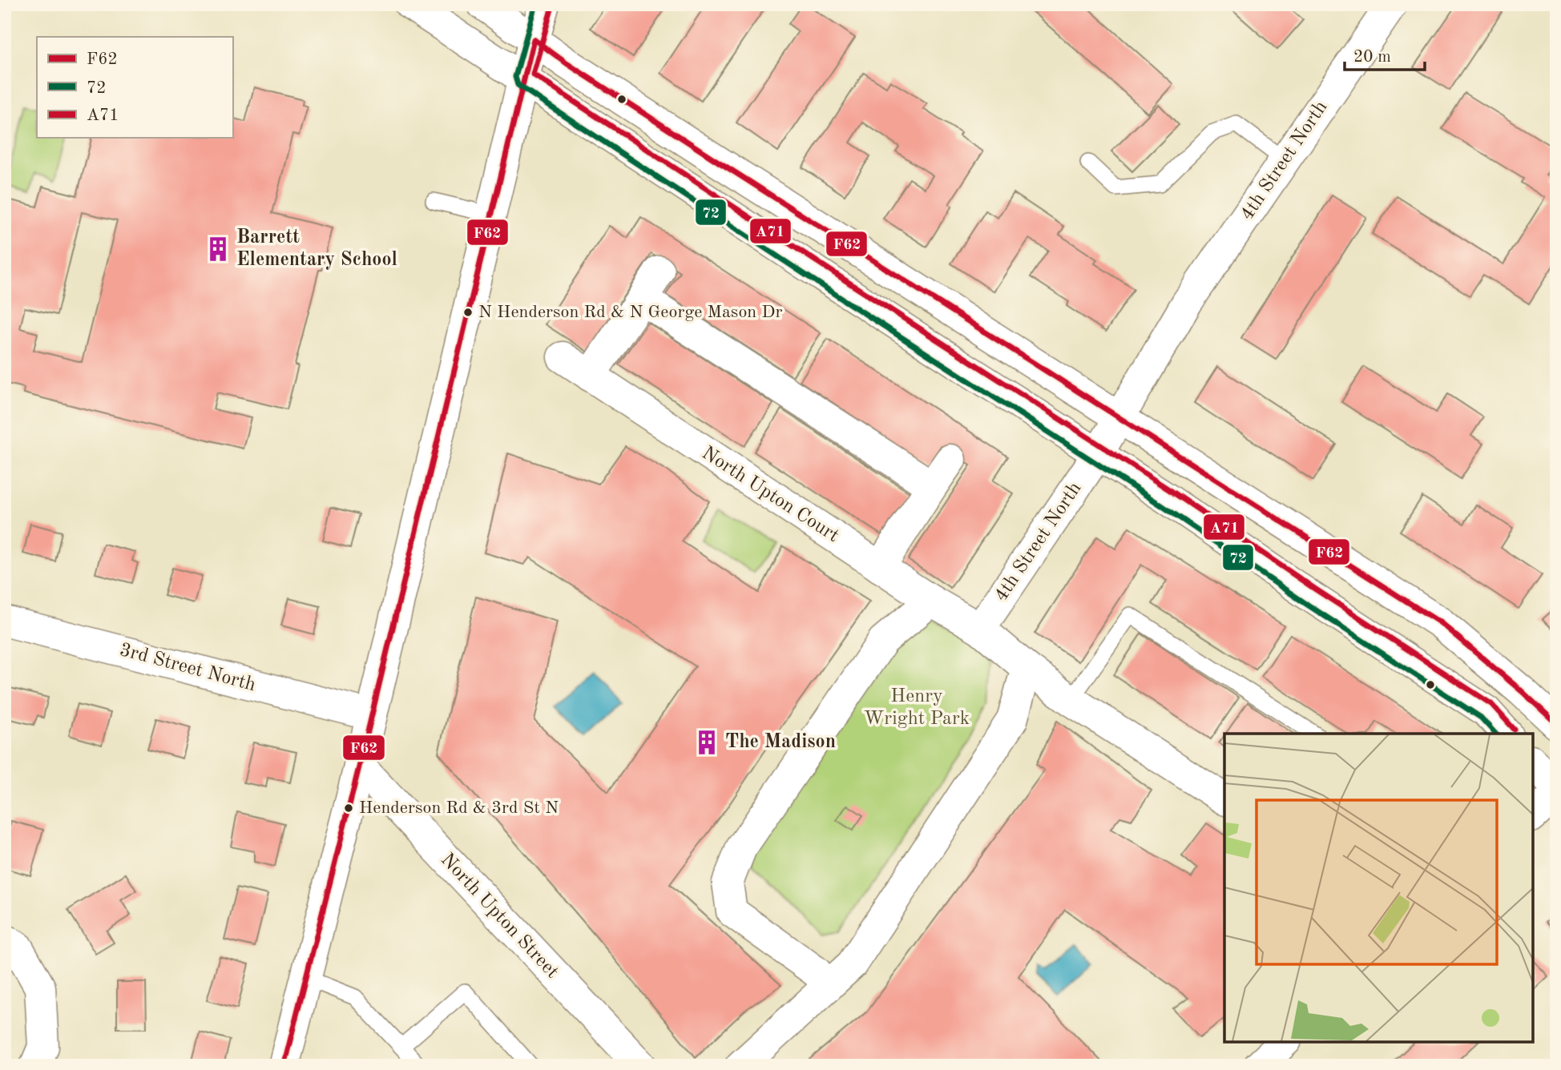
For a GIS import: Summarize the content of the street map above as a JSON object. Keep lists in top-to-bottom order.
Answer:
{
  "streets": {
    "street": [
      "4th Street North",
      "North Upton Court",
      "3rd Street North",
      "North Upton Street"
    ]
  },
  "crossings": [
    ["4th Street North", "North Upton Court"]
  ],
  "parks": ["Henry Wright Park"],
  "places": {
    "building": ["Barrett Elementary School", "The Madison"],
    "other": ["N Henderson Rd & N George Mason Dr", "Henderson Rd & 3rd St N"]
  },
  "lines": ["transit line 72", "transit line A71", "transit line F62"],
  "legend": ["F62", "72", "A71"],
  "scale_bar": "20 m"
}
